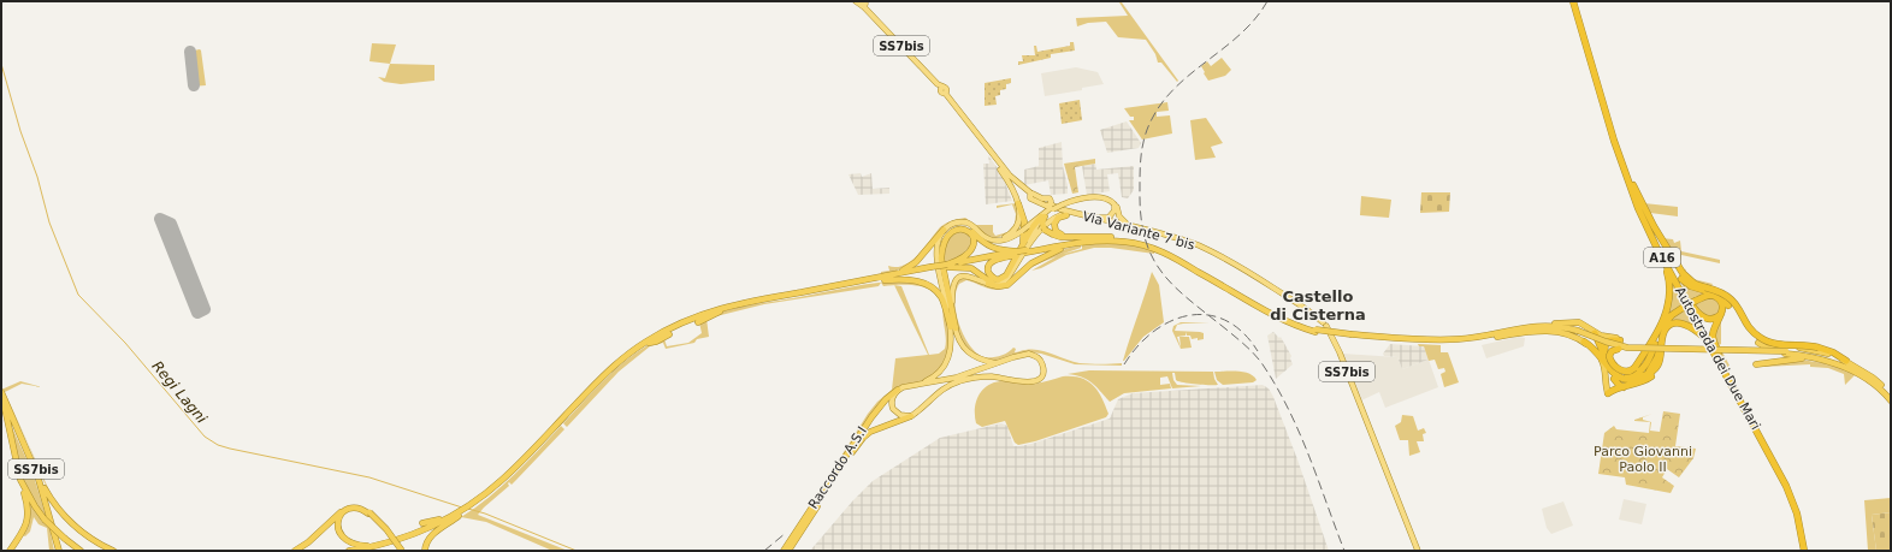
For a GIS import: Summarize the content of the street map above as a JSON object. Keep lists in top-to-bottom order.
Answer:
{
  "streets": {
    "highway": [
      "SS7bis",
      "A16",
      "Autostrada dei Due Mari",
      "Raccordo A.S.I"
    ],
    "main road": ["Via Variante 7 bis"]
  },
  "crossings": [
    ["SS7bis", "Via Variante 7 bis"]
  ],
  "districts": ["Castello di Cisterna"],
  "water": ["Regi Lagni"],
  "parks": ["Parco Giovanni Paolo II"]
}
